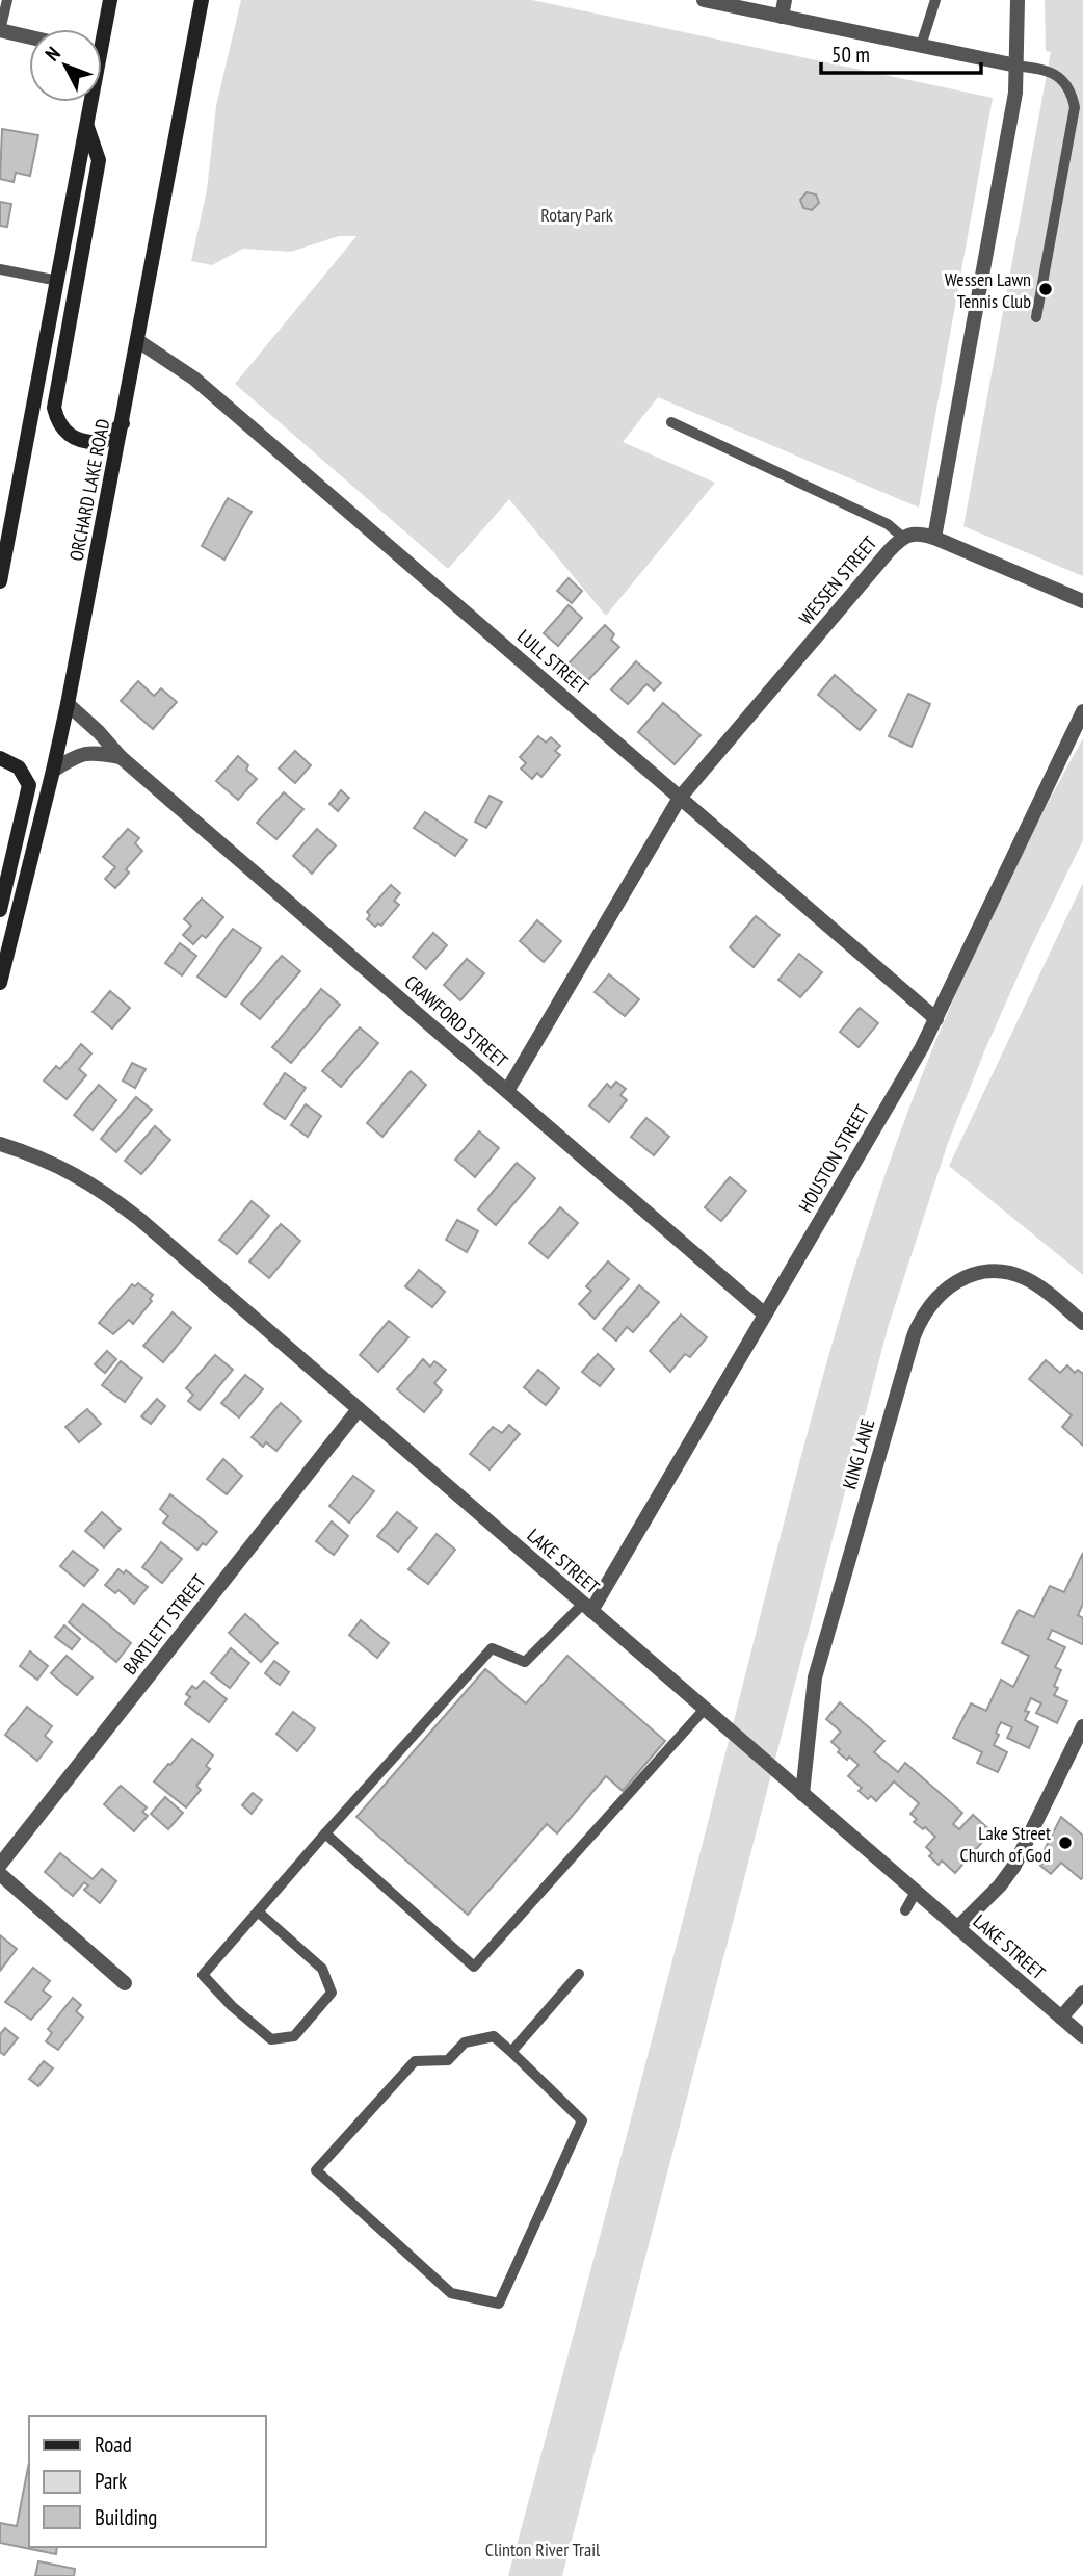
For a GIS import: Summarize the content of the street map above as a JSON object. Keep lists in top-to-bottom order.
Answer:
{
  "streets": {
    "main road": ["ORCHARD LAKE ROAD"],
    "street": [
      "WESSEN STREET",
      "LULL STREET",
      "CRAWFORD STREET",
      "HOUSTON STREET",
      "KING LANE",
      "LAKE STREET",
      "BARTLETT STREET"
    ]
  },
  "crossings": [
    ["ORCHARD LAKE ROAD", "LULL STREET"],
    ["ORCHARD LAKE ROAD", "CRAWFORD STREET"],
    ["WESSEN STREET", "LULL STREET"],
    ["WESSEN STREET", "CRAWFORD STREET"],
    ["LULL STREET", "HOUSTON STREET"],
    ["CRAWFORD STREET", "HOUSTON STREET"],
    ["HOUSTON STREET", "LAKE STREET"],
    ["KING LANE", "LAKE STREET"],
    ["LAKE STREET", "BARTLETT STREET"]
  ],
  "parks": ["Rotary Park", "Clinton River Trail"],
  "places": ["Wessen Lawn Tennis Club", "Lake Street Church of God"],
  "legend": ["Road", "Park", "Building"],
  "scale_bar": "50 m",
  "north": "top left"
}
